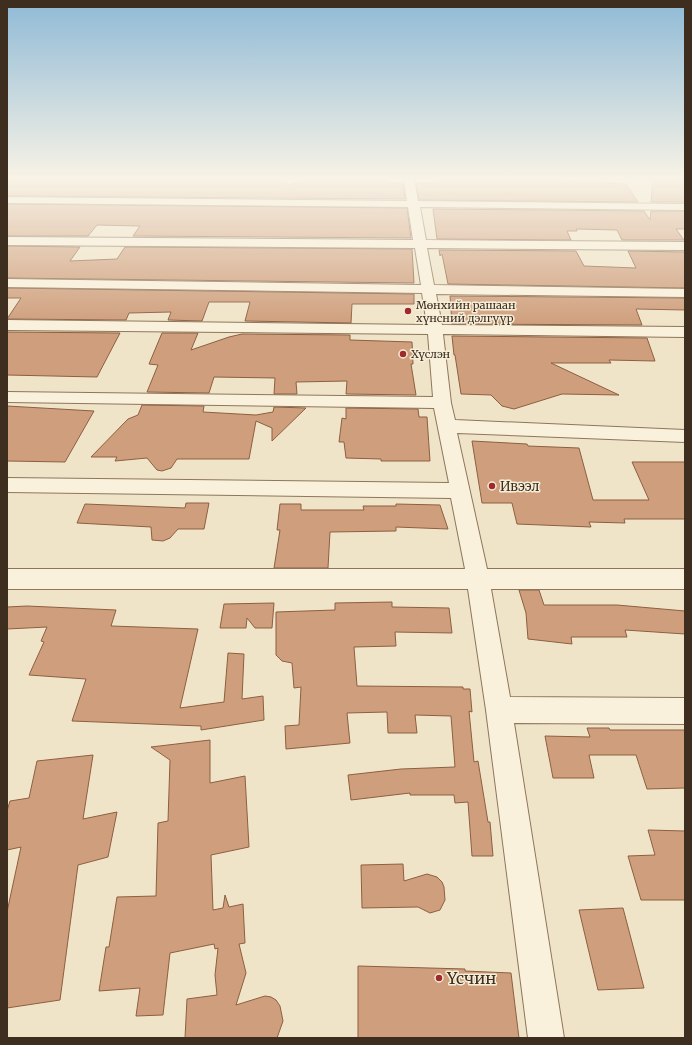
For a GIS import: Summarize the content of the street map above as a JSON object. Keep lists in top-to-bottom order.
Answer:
{
  "places": [
    "Мөнхийн рашаан хүнсний дэлгүүр",
    "Хүслэн",
    "Ивээл",
    "Үсчин"
  ]
}
